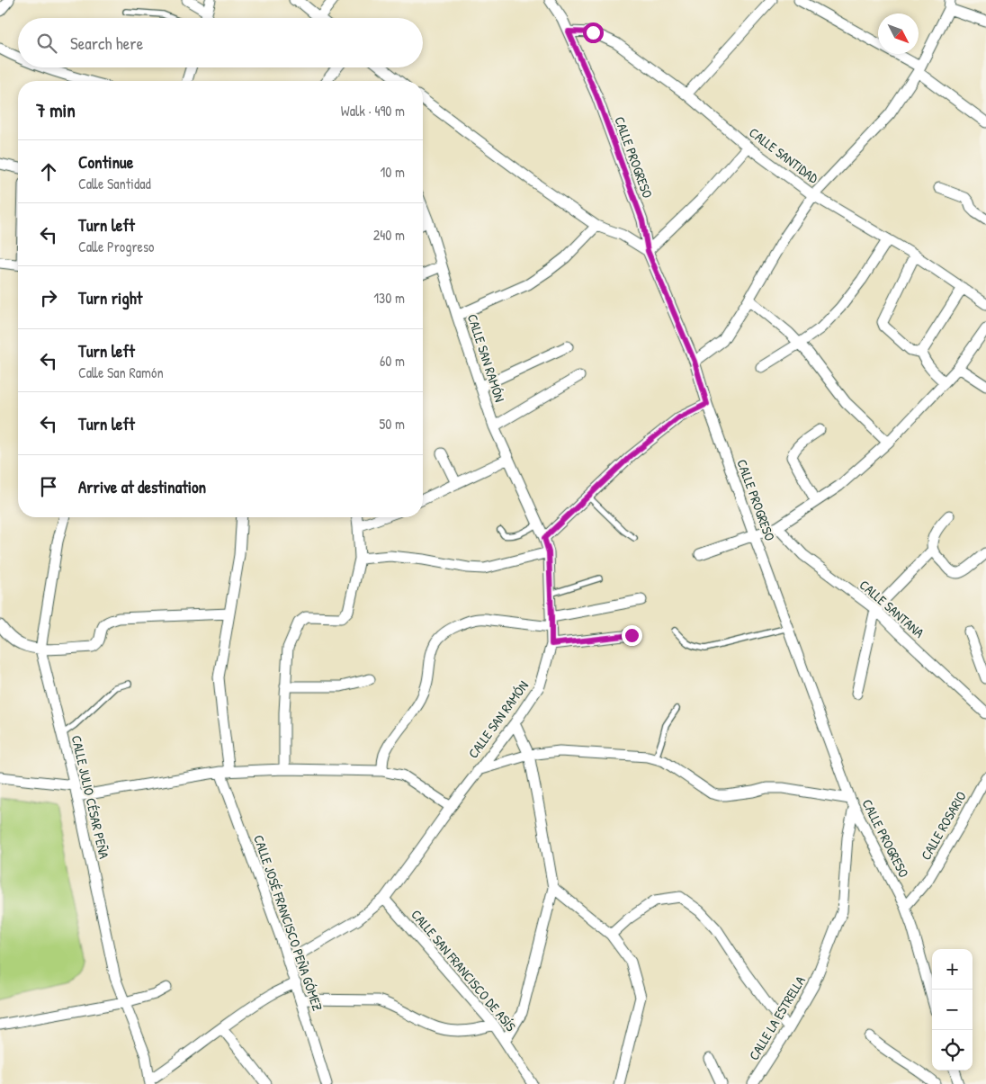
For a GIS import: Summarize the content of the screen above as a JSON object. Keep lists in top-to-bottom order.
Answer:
{
  "streets": {
    "street": [
      "CALLE SANTIDAD",
      "CALLE PROGRESO",
      "CALLE SAN RAMÓN",
      "CALLE SANTANA",
      "CALLE JULIO CÉSAR PEÑA",
      "CALLE ROSARIO",
      "CALLE JOSÉ FRANCISCO PEÑA GÓMEZ",
      "CALLE SAN FRANCISCO DE ASÍS",
      "CALLE LA ESTRELLA"
    ]
  },
  "crossings": [
    ["CALLE SANTIDAD", "CALLE PROGRESO"],
    ["CALLE PROGRESO", "CALLE ROSARIO"],
    ["CALLE PROGRESO", "CALLE LA ESTRELLA"],
    ["CALLE SAN RAMÓN", "CALLE JOSÉ FRANCISCO PEÑA GÓMEZ"],
    ["CALLE SAN RAMÓN", "CALLE SAN FRANCISCO DE ASÍS"]
  ],
  "north": "bottom right",
  "page": {
    "search": "Search here",
    "heading": ["7 min", "Walk · 490 m"],
    "list": [
      ["Continue", "Calle Santidad", "10 m"],
      ["Turn left", "Calle Progreso", "240 m"],
      ["Turn right", "130 m"],
      ["Turn left", "Calle San Ramón", "60 m"],
      ["Turn left", "50 m"],
      "Arrive at destination"
    ],
    "map_buttons": ["+", "−"]
  }
}
